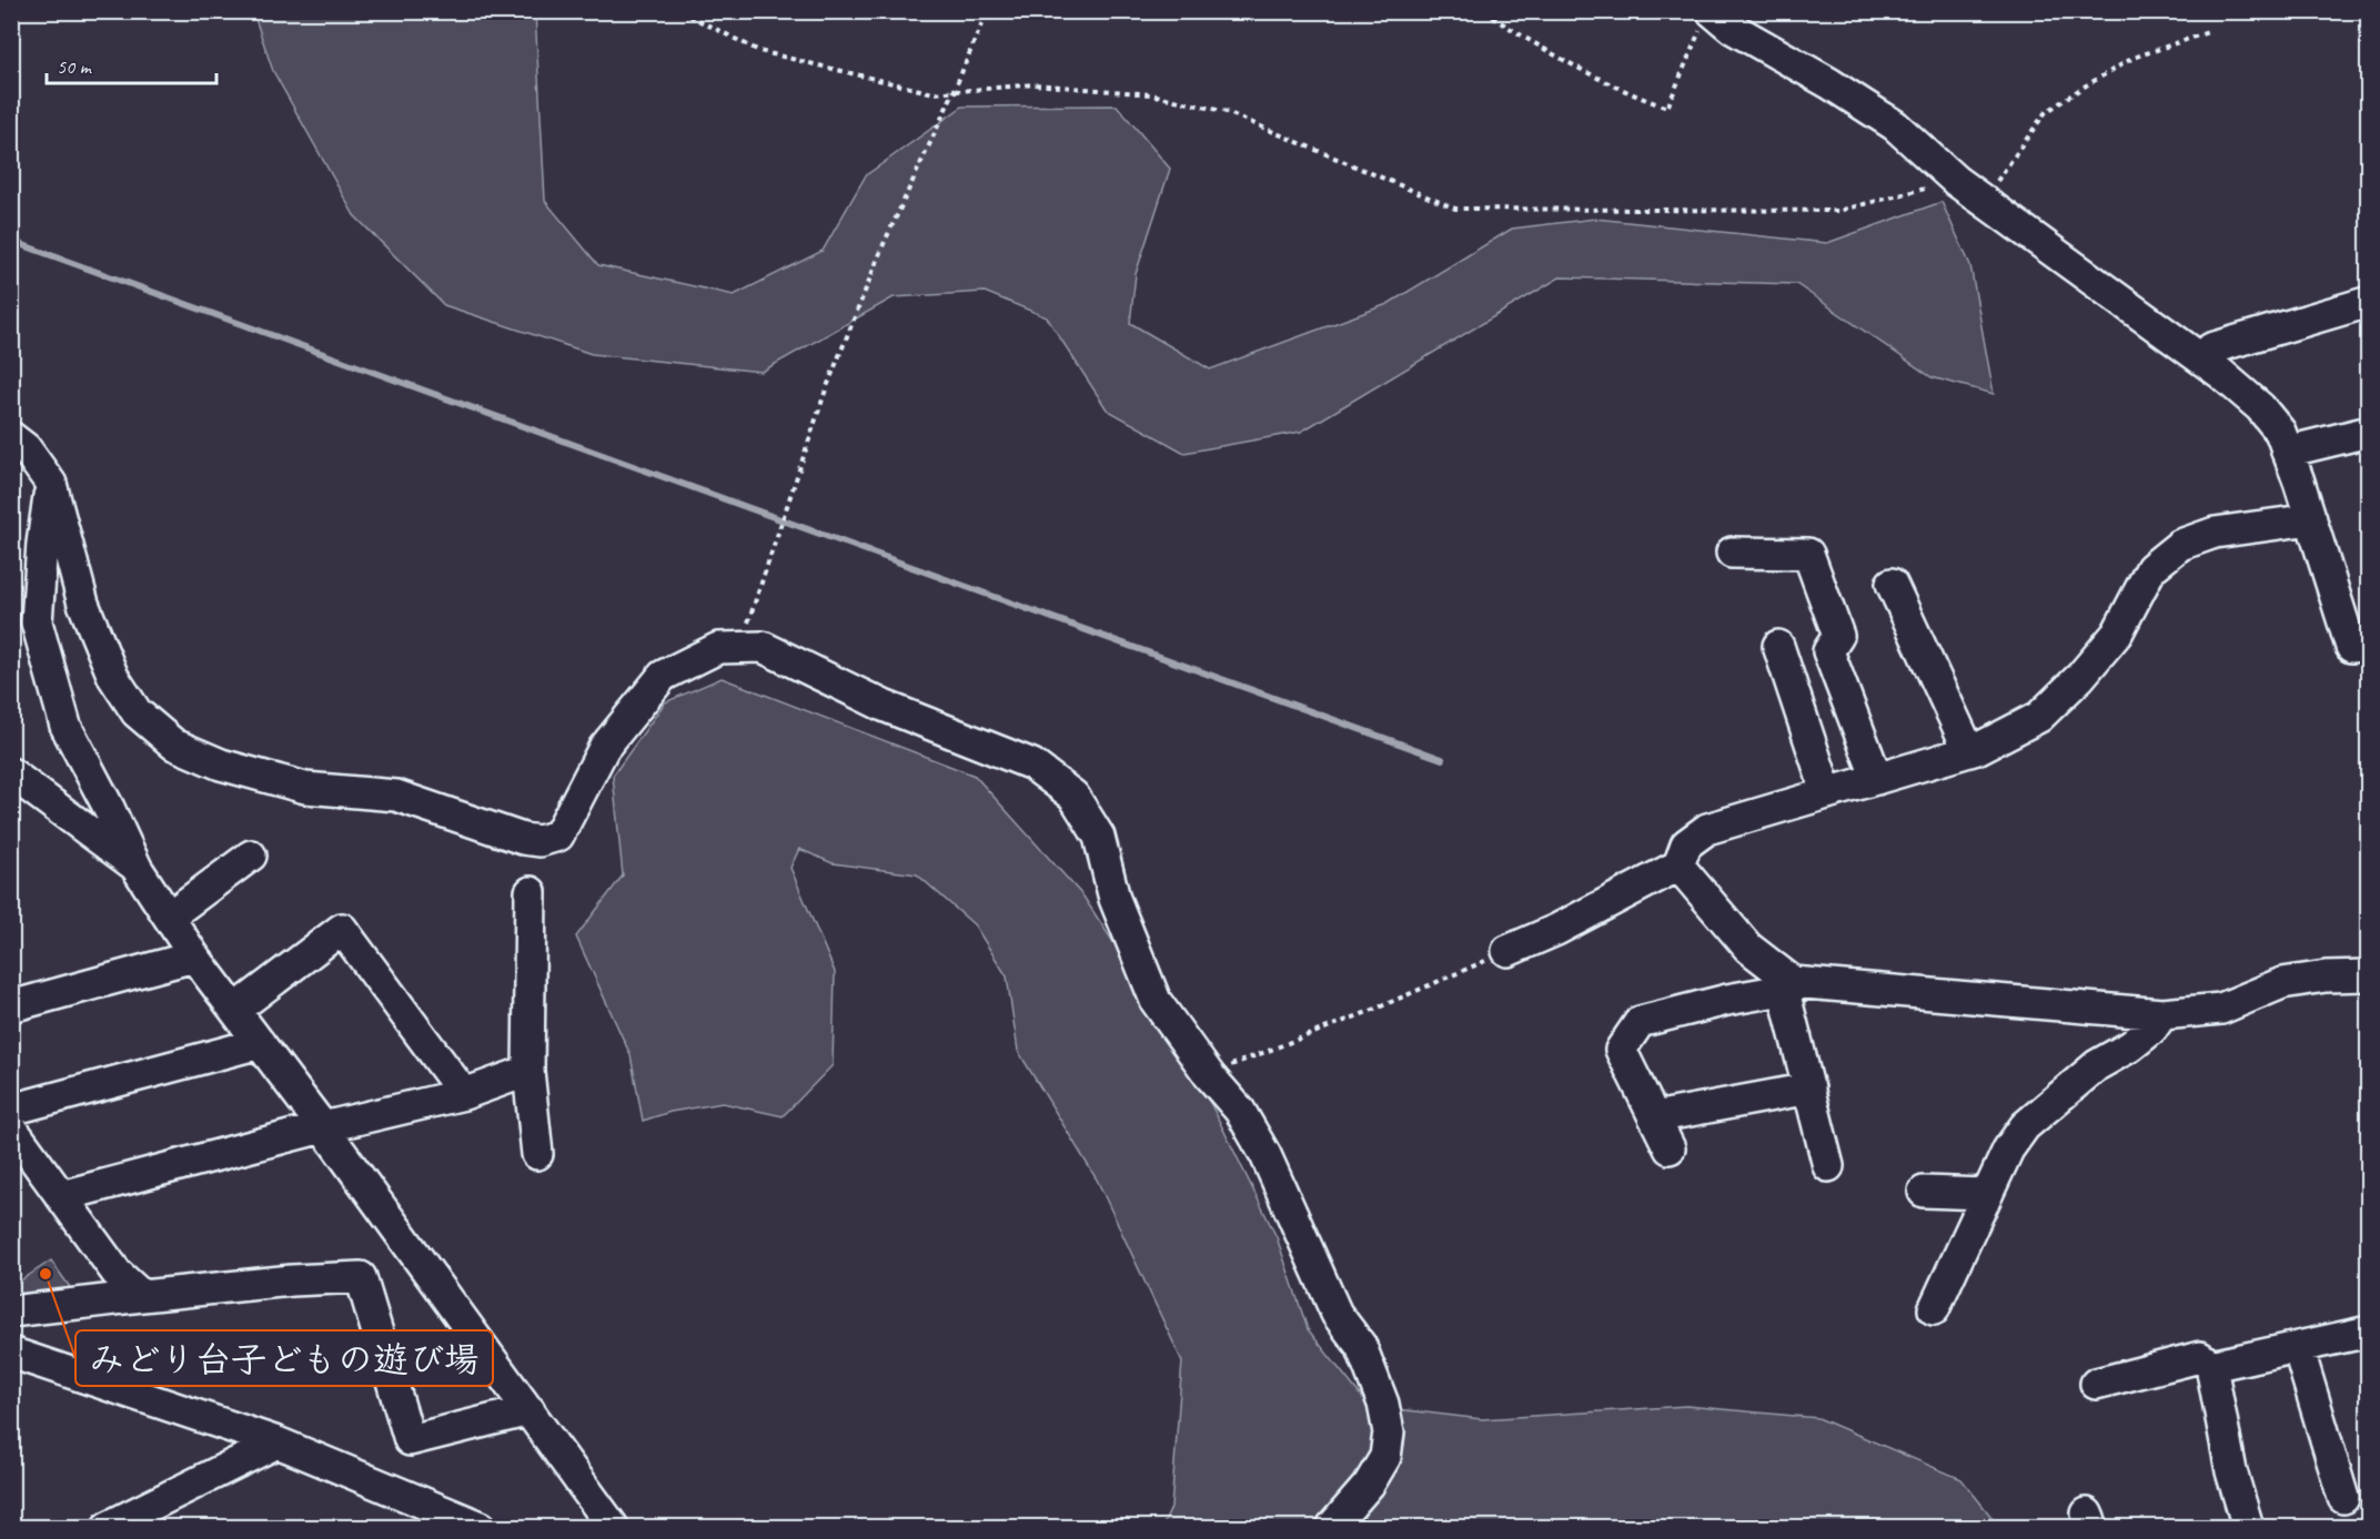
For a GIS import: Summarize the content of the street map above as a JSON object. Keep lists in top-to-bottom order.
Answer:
{
  "places": ["みどり台子どもの遊び場"],
  "scale_bar": "50 m"
}
